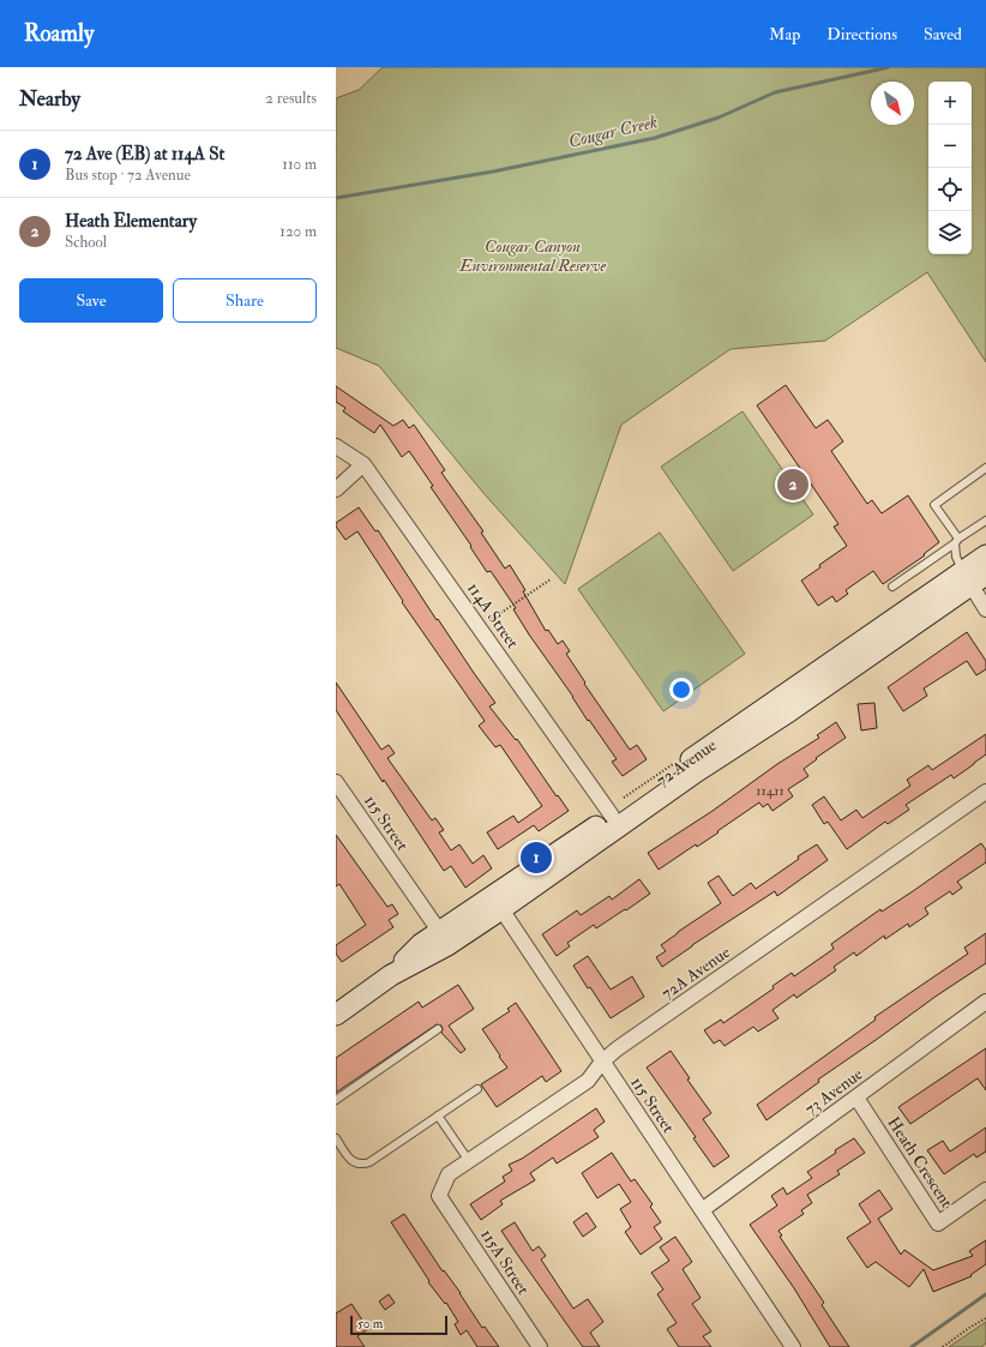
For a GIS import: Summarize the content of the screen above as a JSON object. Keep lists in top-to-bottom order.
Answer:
{
  "streets": {
    "main road": ["72 Avenue"],
    "street": [
      "114A Street",
      "115 Street",
      "72A Avenue",
      "73 Avenue",
      "Heath Crescent",
      "115A Street"
    ]
  },
  "crossings": [
    ["114A Street", "72 Avenue"],
    ["72 Avenue", "115 Street"],
    ["115 Street", "72A Avenue"],
    ["115 Street", "73 Avenue"],
    ["72A Avenue", "115A Street"],
    ["73 Avenue", "Heath Crescent"]
  ],
  "water": ["Cougar Creek"],
  "parks": ["Cougar Canyon Environmental Reserve"],
  "house_numbers": ["11411"],
  "scale_bar": "50 m",
  "north": "bottom right",
  "page": {
    "header": "Roamly",
    "nav": ["Map", "Directions", "Saved"],
    "heading": ["Nearby", "2 results"],
    "map_buttons": ["+", "−"],
    "list": [
      {
        "mark": "1",
        "name": "72 Ave (EB) at 114A St",
        "note": "Bus stop · 72 Avenue",
        "value": "110 m"
      },
      {
        "mark": "2",
        "name": "Heath Elementary",
        "note": "School",
        "value": "120 m"
      }
    ],
    "buttons": ["Save", "Share"],
    "pins": ["2", "1"],
    "scale": "50 m"
  }
}
